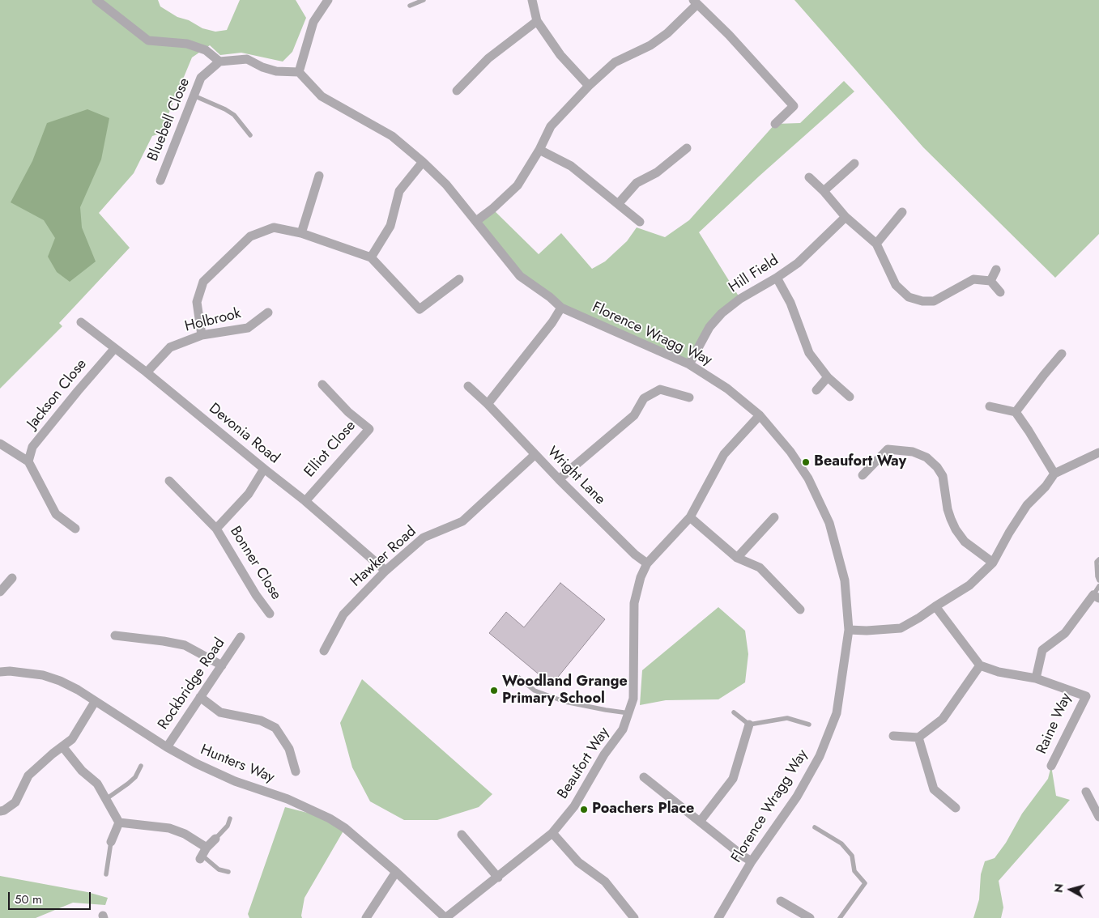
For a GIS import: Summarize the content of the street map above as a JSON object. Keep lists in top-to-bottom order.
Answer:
{
  "streets": {
    "street": [
      "Bluebell Close",
      "Hill Field",
      "Holbrook",
      "Florence Wragg Way",
      "Jackson Close",
      "Devonia Road",
      "Elliot Close",
      "Wright Lane",
      "Hawker Road",
      "Bonner Close",
      "Rockbridge Road",
      "Raine Way",
      "Beaufort Way",
      "Hunters Way"
    ]
  },
  "crossings": [
    ["Hill Field", "Florence Wragg Way"],
    ["Holbrook", "Devonia Road"],
    ["Florence Wragg Way", "Beaufort Way"],
    ["Jackson Close", "Devonia Road"],
    ["Devonia Road", "Elliot Close"],
    ["Devonia Road", "Hawker Road"],
    ["Devonia Road", "Bonner Close"],
    ["Wright Lane", "Hawker Road"],
    ["Wright Lane", "Beaufort Way"],
    ["Rockbridge Road", "Hunters Way"],
    ["Beaufort Way", "Hunters Way"]
  ],
  "places": ["Beaufort Way", "Woodland Grange Primary School", "Poachers Place"],
  "scale_bar": "50 m",
  "north": "left"
}
